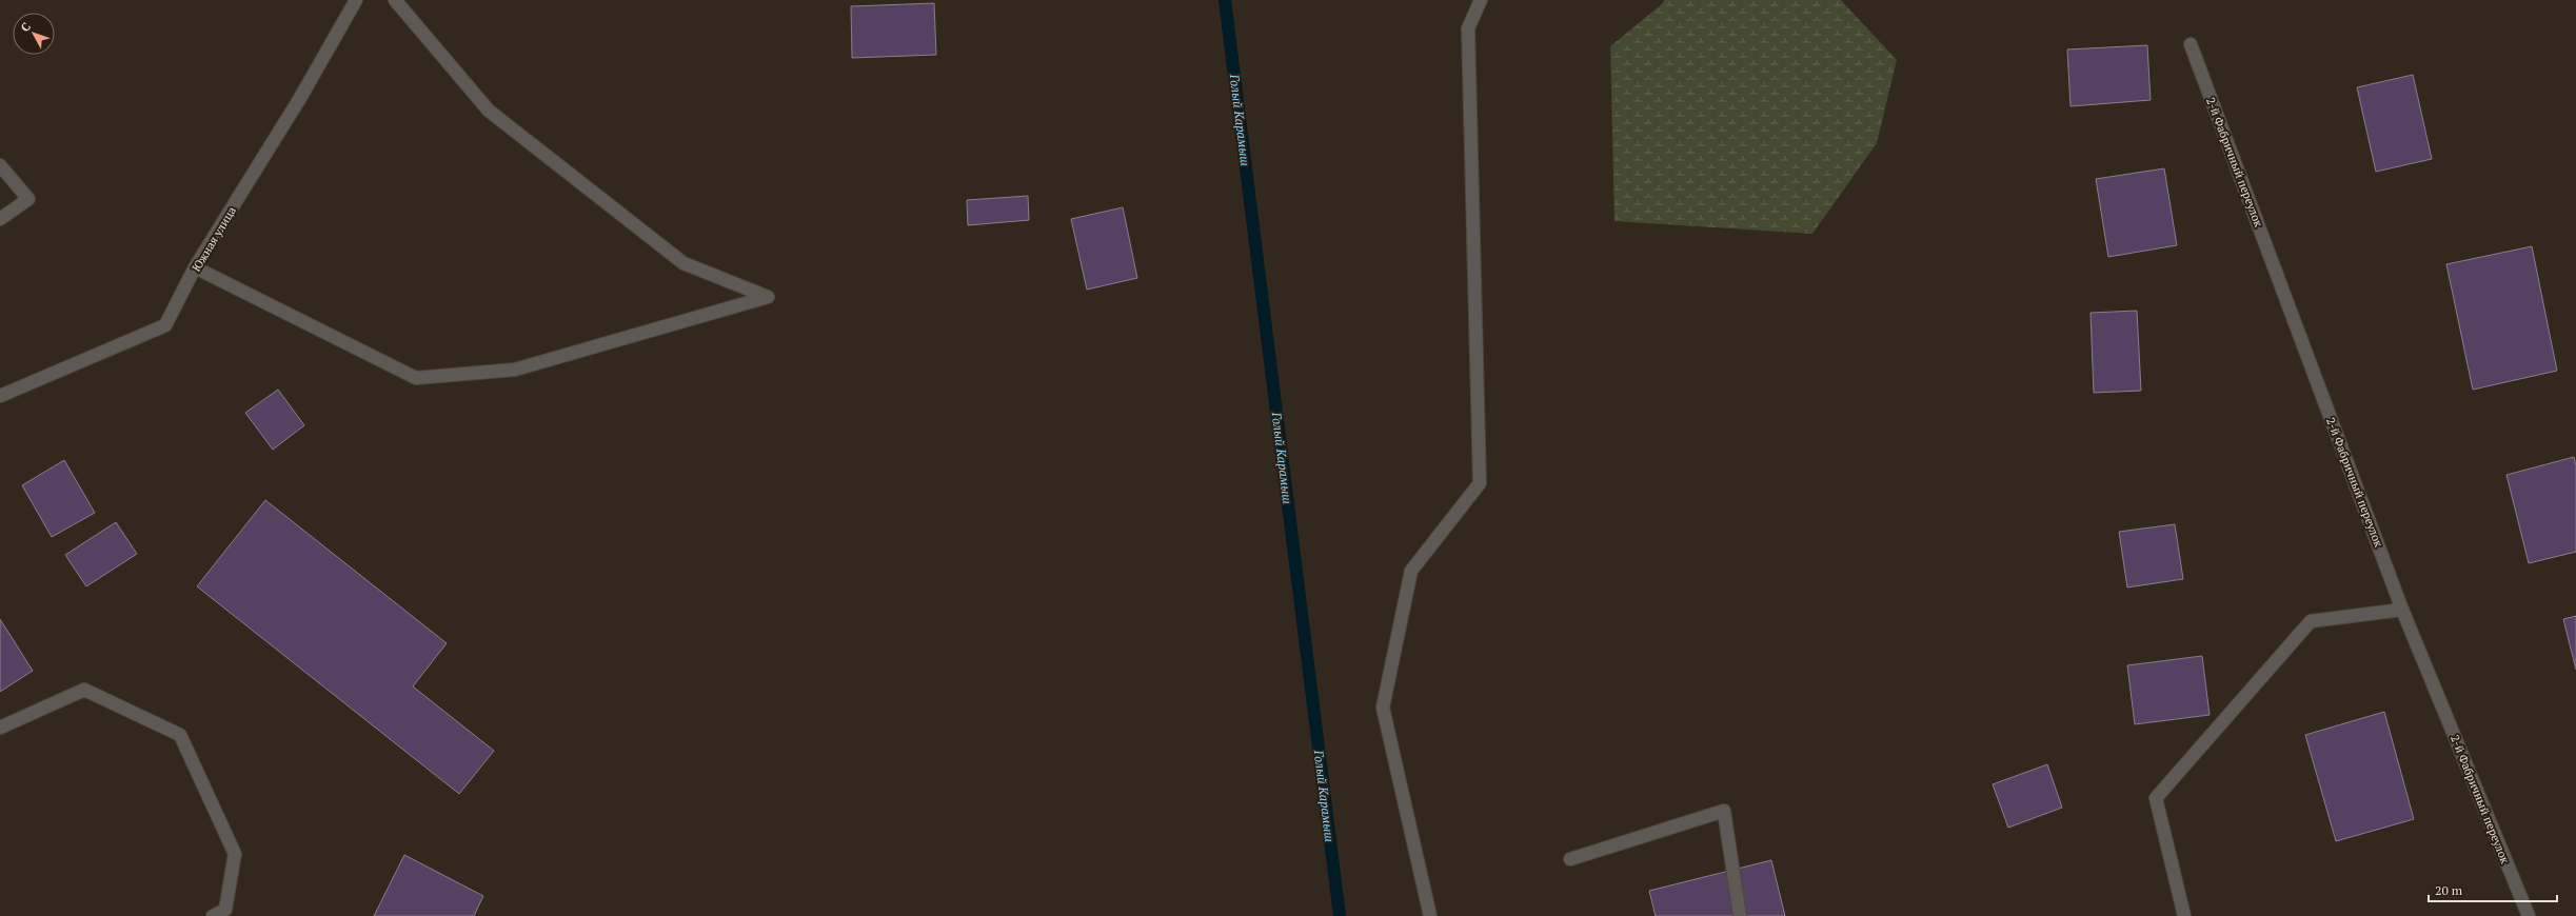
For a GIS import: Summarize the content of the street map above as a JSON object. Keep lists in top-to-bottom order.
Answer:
{
  "streets": {
    "street": ["2-й Фабричный переулок", "Южная улица"]
  },
  "water": ["Голый Карамыш"],
  "scale_bar": "20 m",
  "north": "top left"
}
